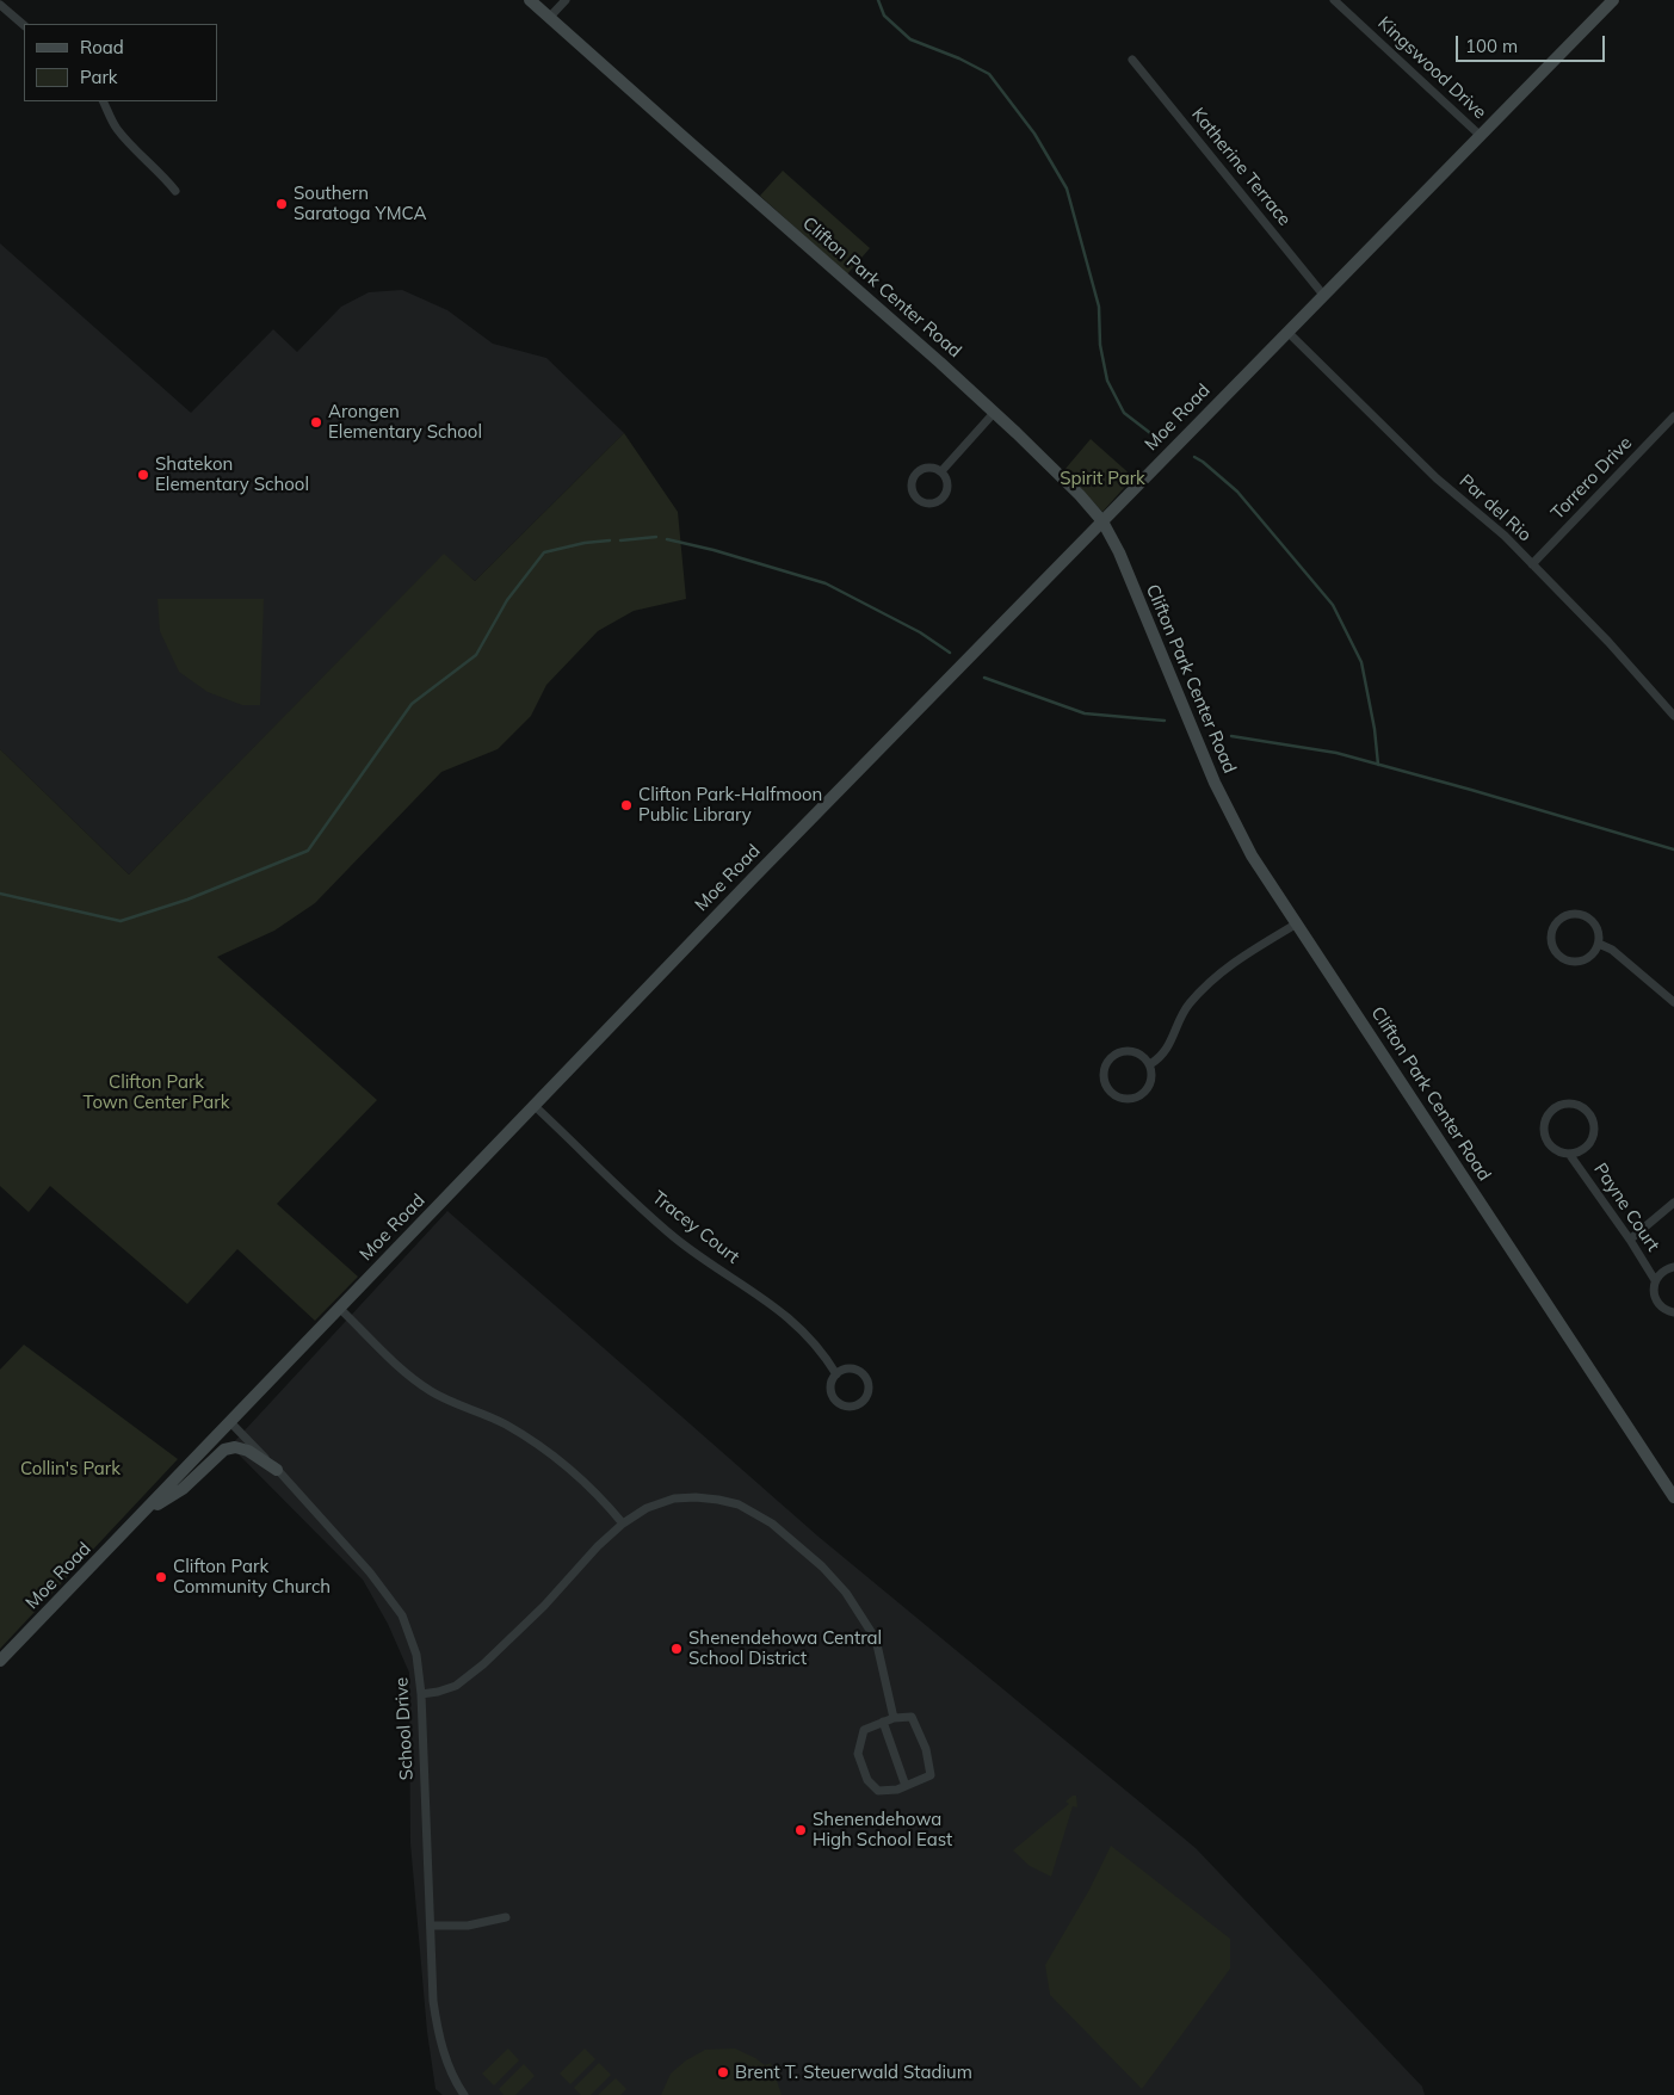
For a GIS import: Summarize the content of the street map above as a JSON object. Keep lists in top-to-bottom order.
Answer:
{
  "streets": {
    "street": [
      "Kingswood Drive",
      "Katherine Terrace",
      "Clifton Park Center Road",
      "Moe Road",
      "Torrero Drive",
      "Par del Rio",
      "Payne Court",
      "Tracey Court",
      "School Drive"
    ]
  },
  "crossings": [
    ["Kingswood Drive", "Moe Road"],
    ["Katherine Terrace", "Moe Road"],
    ["Clifton Park Center Road", "Moe Road"],
    ["Moe Road", "Par del Rio"],
    ["Moe Road", "Tracey Court"],
    ["Moe Road", "School Drive"],
    ["Torrero Drive", "Par del Rio"]
  ],
  "parks": ["Spirit Park", "Clifton Park Town Center Park", "Collin's Park"],
  "places": [
    "Southern Saratoga YMCA",
    "Arongen Elementary School",
    "Shatekon Elementary School",
    "Clifton Park-Halfmoon Public Library",
    "Clifton Park Community Church",
    "Shenendehowa Central School District",
    "Shenendehowa High School East",
    "Brent T. Steuerwald Stadium"
  ],
  "legend": ["Road", "Park"],
  "scale_bar": "100 m"
}
